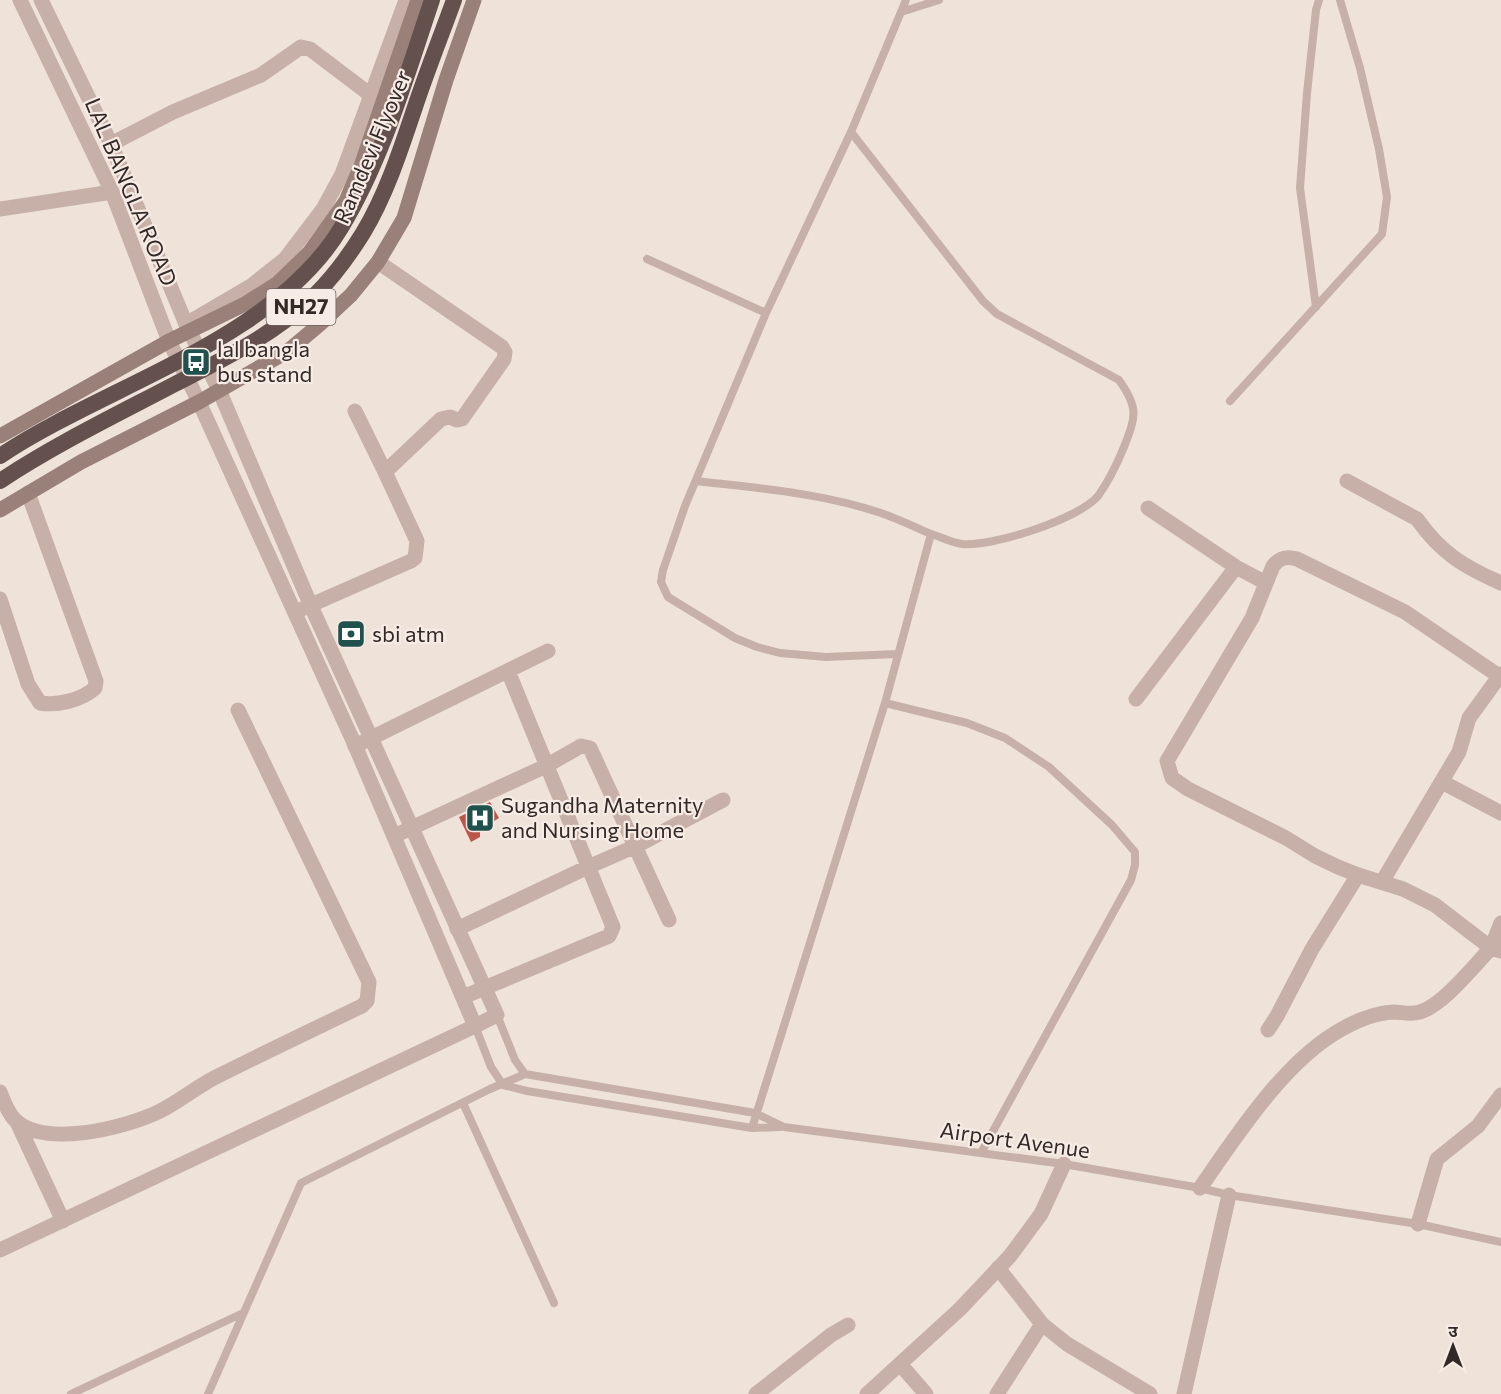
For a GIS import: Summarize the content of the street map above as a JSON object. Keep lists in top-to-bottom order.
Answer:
{
  "streets": {
    "highway": ["Ramdevi Flyover", "NH27"],
    "street": ["LAL BANGLA ROAD"],
    "lane": ["Airport Avenue"]
  },
  "places": {
    "bus stop": ["lal bangla bus stand"],
    "bank": ["sbi atm"],
    "hospital": ["Sugandha Maternity and Nursing Home"]
  },
  "north": "top"
}
